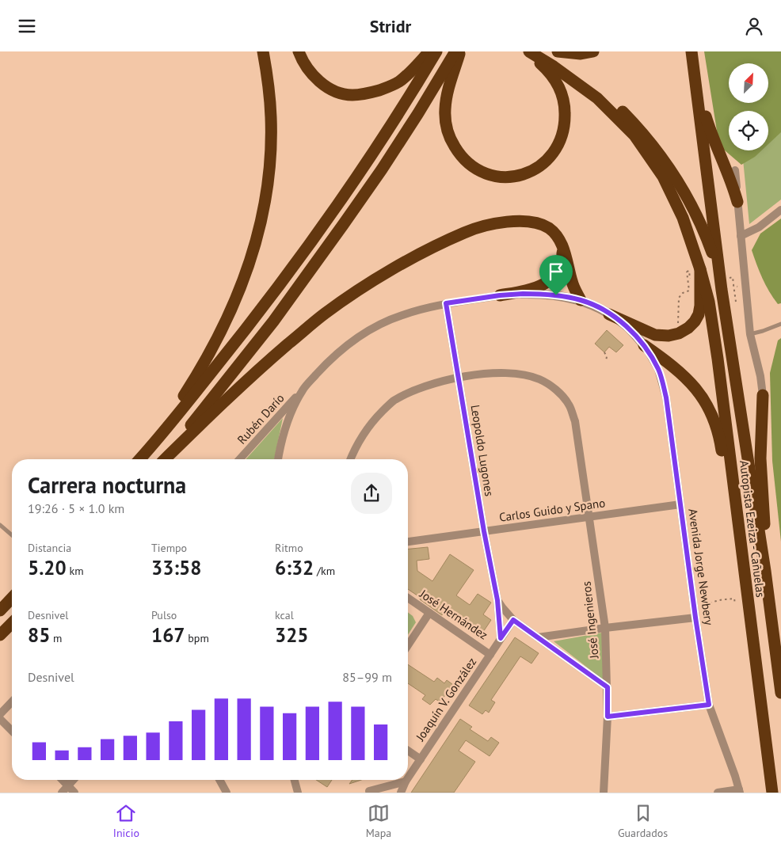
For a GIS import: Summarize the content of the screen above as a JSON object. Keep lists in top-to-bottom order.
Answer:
{
  "streets": {
    "highway": ["Autopista Ezeiza - Cañuelas"],
    "street": [
      "Rubén Darío",
      "Leopoldo Lugones",
      "Carlos Guido y Spano",
      "Avenida Jorge Newbery",
      "José Hernández",
      "José Ingenieros",
      "Joaquín V. González"
    ]
  },
  "crossings": [
    ["Leopoldo Lugones", "Carlos Guido y Spano"],
    ["Leopoldo Lugones", "José Ingenieros"],
    ["Leopoldo Lugones", "Joaquín V. González"],
    ["Carlos Guido y Spano", "Avenida Jorge Newbery"],
    ["Carlos Guido y Spano", "José Ingenieros"],
    ["José Hernández", "Joaquín V. González"]
  ],
  "north": "top right",
  "page": {
    "header": "Stridr",
    "heading": ["Carrera nocturna", "19:26 · 5 × 1.0 km"],
    "stats": [
      ["Distancia", "5.20 km"],
      ["Tiempo", "33:58"],
      ["Ritmo", "6:32 /km"],
      ["Desnivel", "85 m"],
      ["Pulso", "167 bpm"],
      ["kcal", "325"]
    ],
    "chart": ["Desnivel", "85–99 m"],
    "tabs": ["Inicio", "Mapa", "Guardados"]
  }
}
